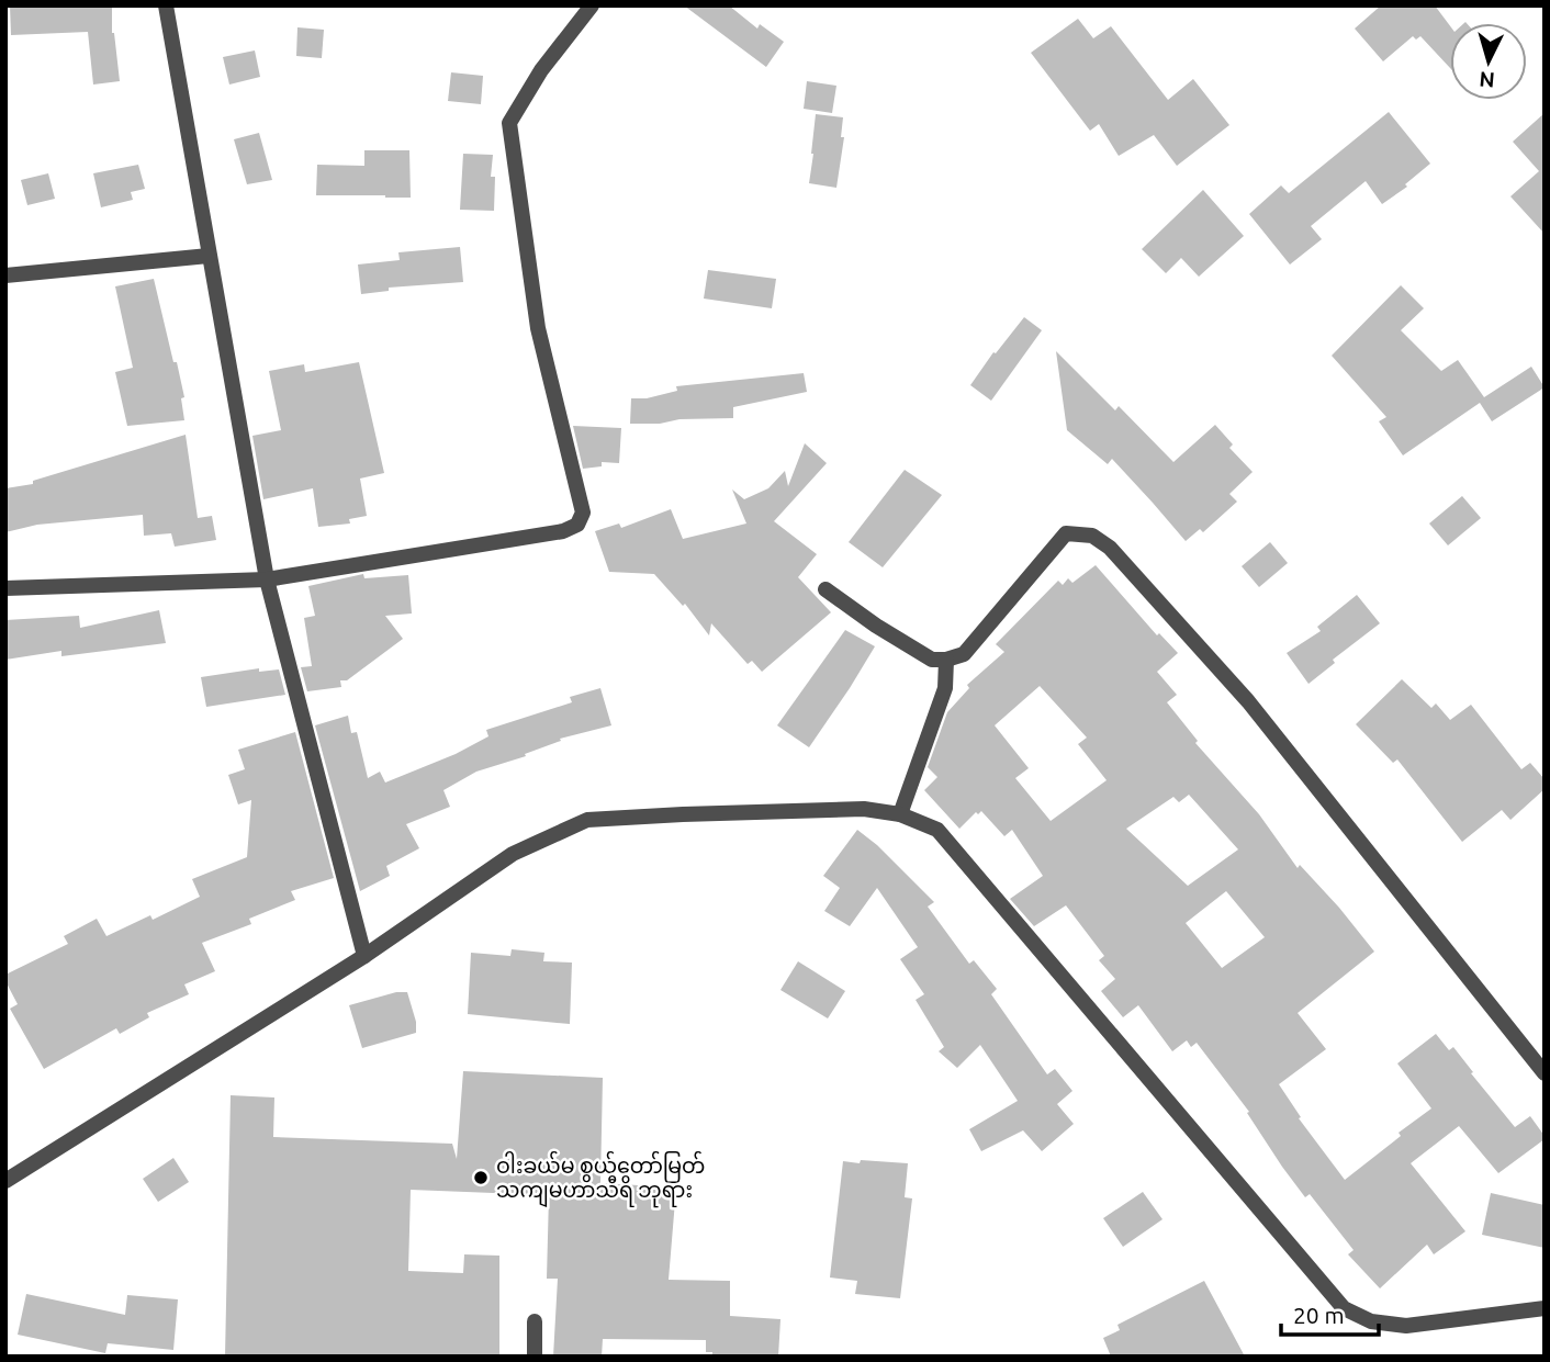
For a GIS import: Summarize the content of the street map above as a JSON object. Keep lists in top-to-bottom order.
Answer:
{
  "places": ["ဝါးခယ်မ စွယ်တော်မြတ် သကျမဟာသီရိ ဘုရား"],
  "scale_bar": "20 m",
  "north": "bottom"
}
